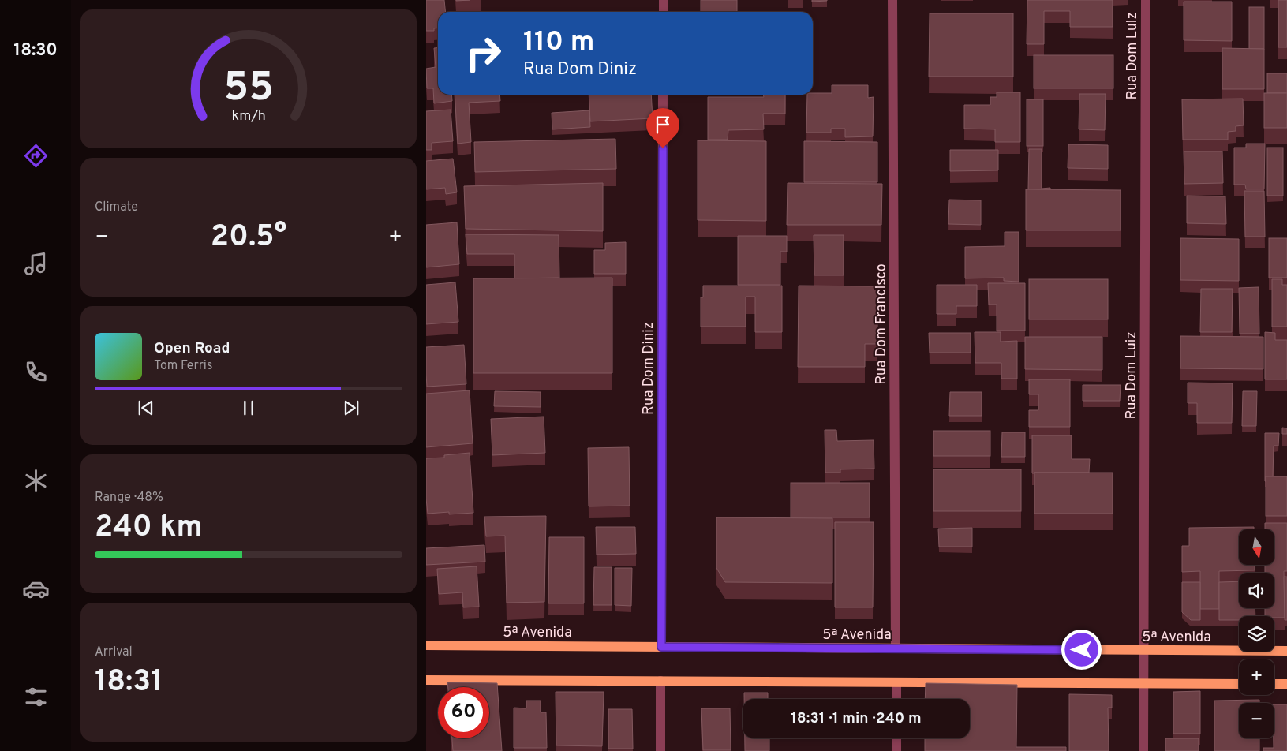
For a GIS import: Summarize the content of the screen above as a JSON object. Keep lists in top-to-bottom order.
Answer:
{
  "streets": {
    "main road": ["5ª Avenida"],
    "street": ["Rua Dom Luiz", "Rua Dom Francisco", "Rua Dom Diniz"]
  },
  "crossings": [
    ["Rua Dom Luiz", "5ª Avenida"],
    ["Rua Dom Francisco", "5ª Avenida"],
    ["Rua Dom Diniz", "5ª Avenida"]
  ],
  "north": "bottom",
  "page": {
    "tabs": "18:30",
    "turn": ["110 m", "Rua Dom Diniz"],
    "tile": [
      "Climate",
      ["Range · 48%", "240 km"],
      ["Arrival", "18:31"]
    ],
    "heat": ["−", "20.5°", "+"],
    "song": ["Open Road", "Tom Ferris"],
    "map_buttons": ["+", "−"],
    "limit": "60",
    "trip": "18:31 · 1 min · 240 m",
    "gauge": ["55", "km/h"]
  }
}
